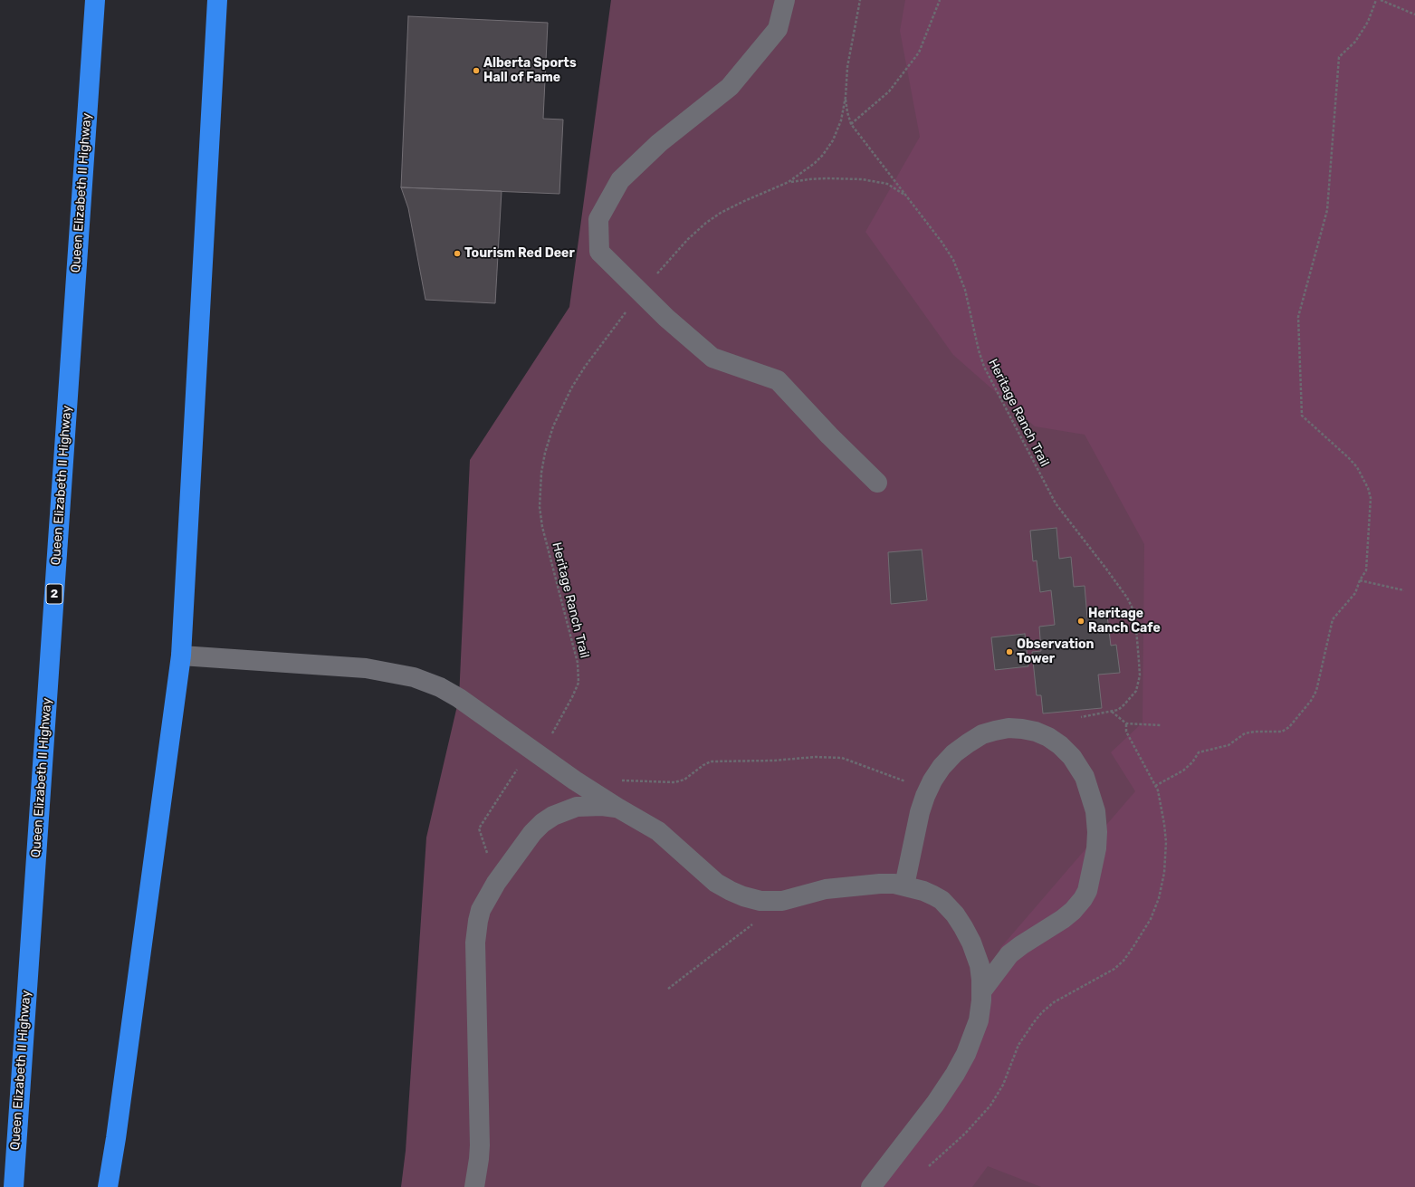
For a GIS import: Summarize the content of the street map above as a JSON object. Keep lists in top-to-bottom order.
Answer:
{
  "streets": {
    "highway": ["Queen Elizabeth II Highway", "2"],
    "path": ["Heritage Ranch Trail"]
  },
  "places": [
    "Alberta Sports Hall of Fame",
    "Tourism Red Deer",
    "Heritage Ranch Cafe",
    "Observation Tower"
  ]
}
